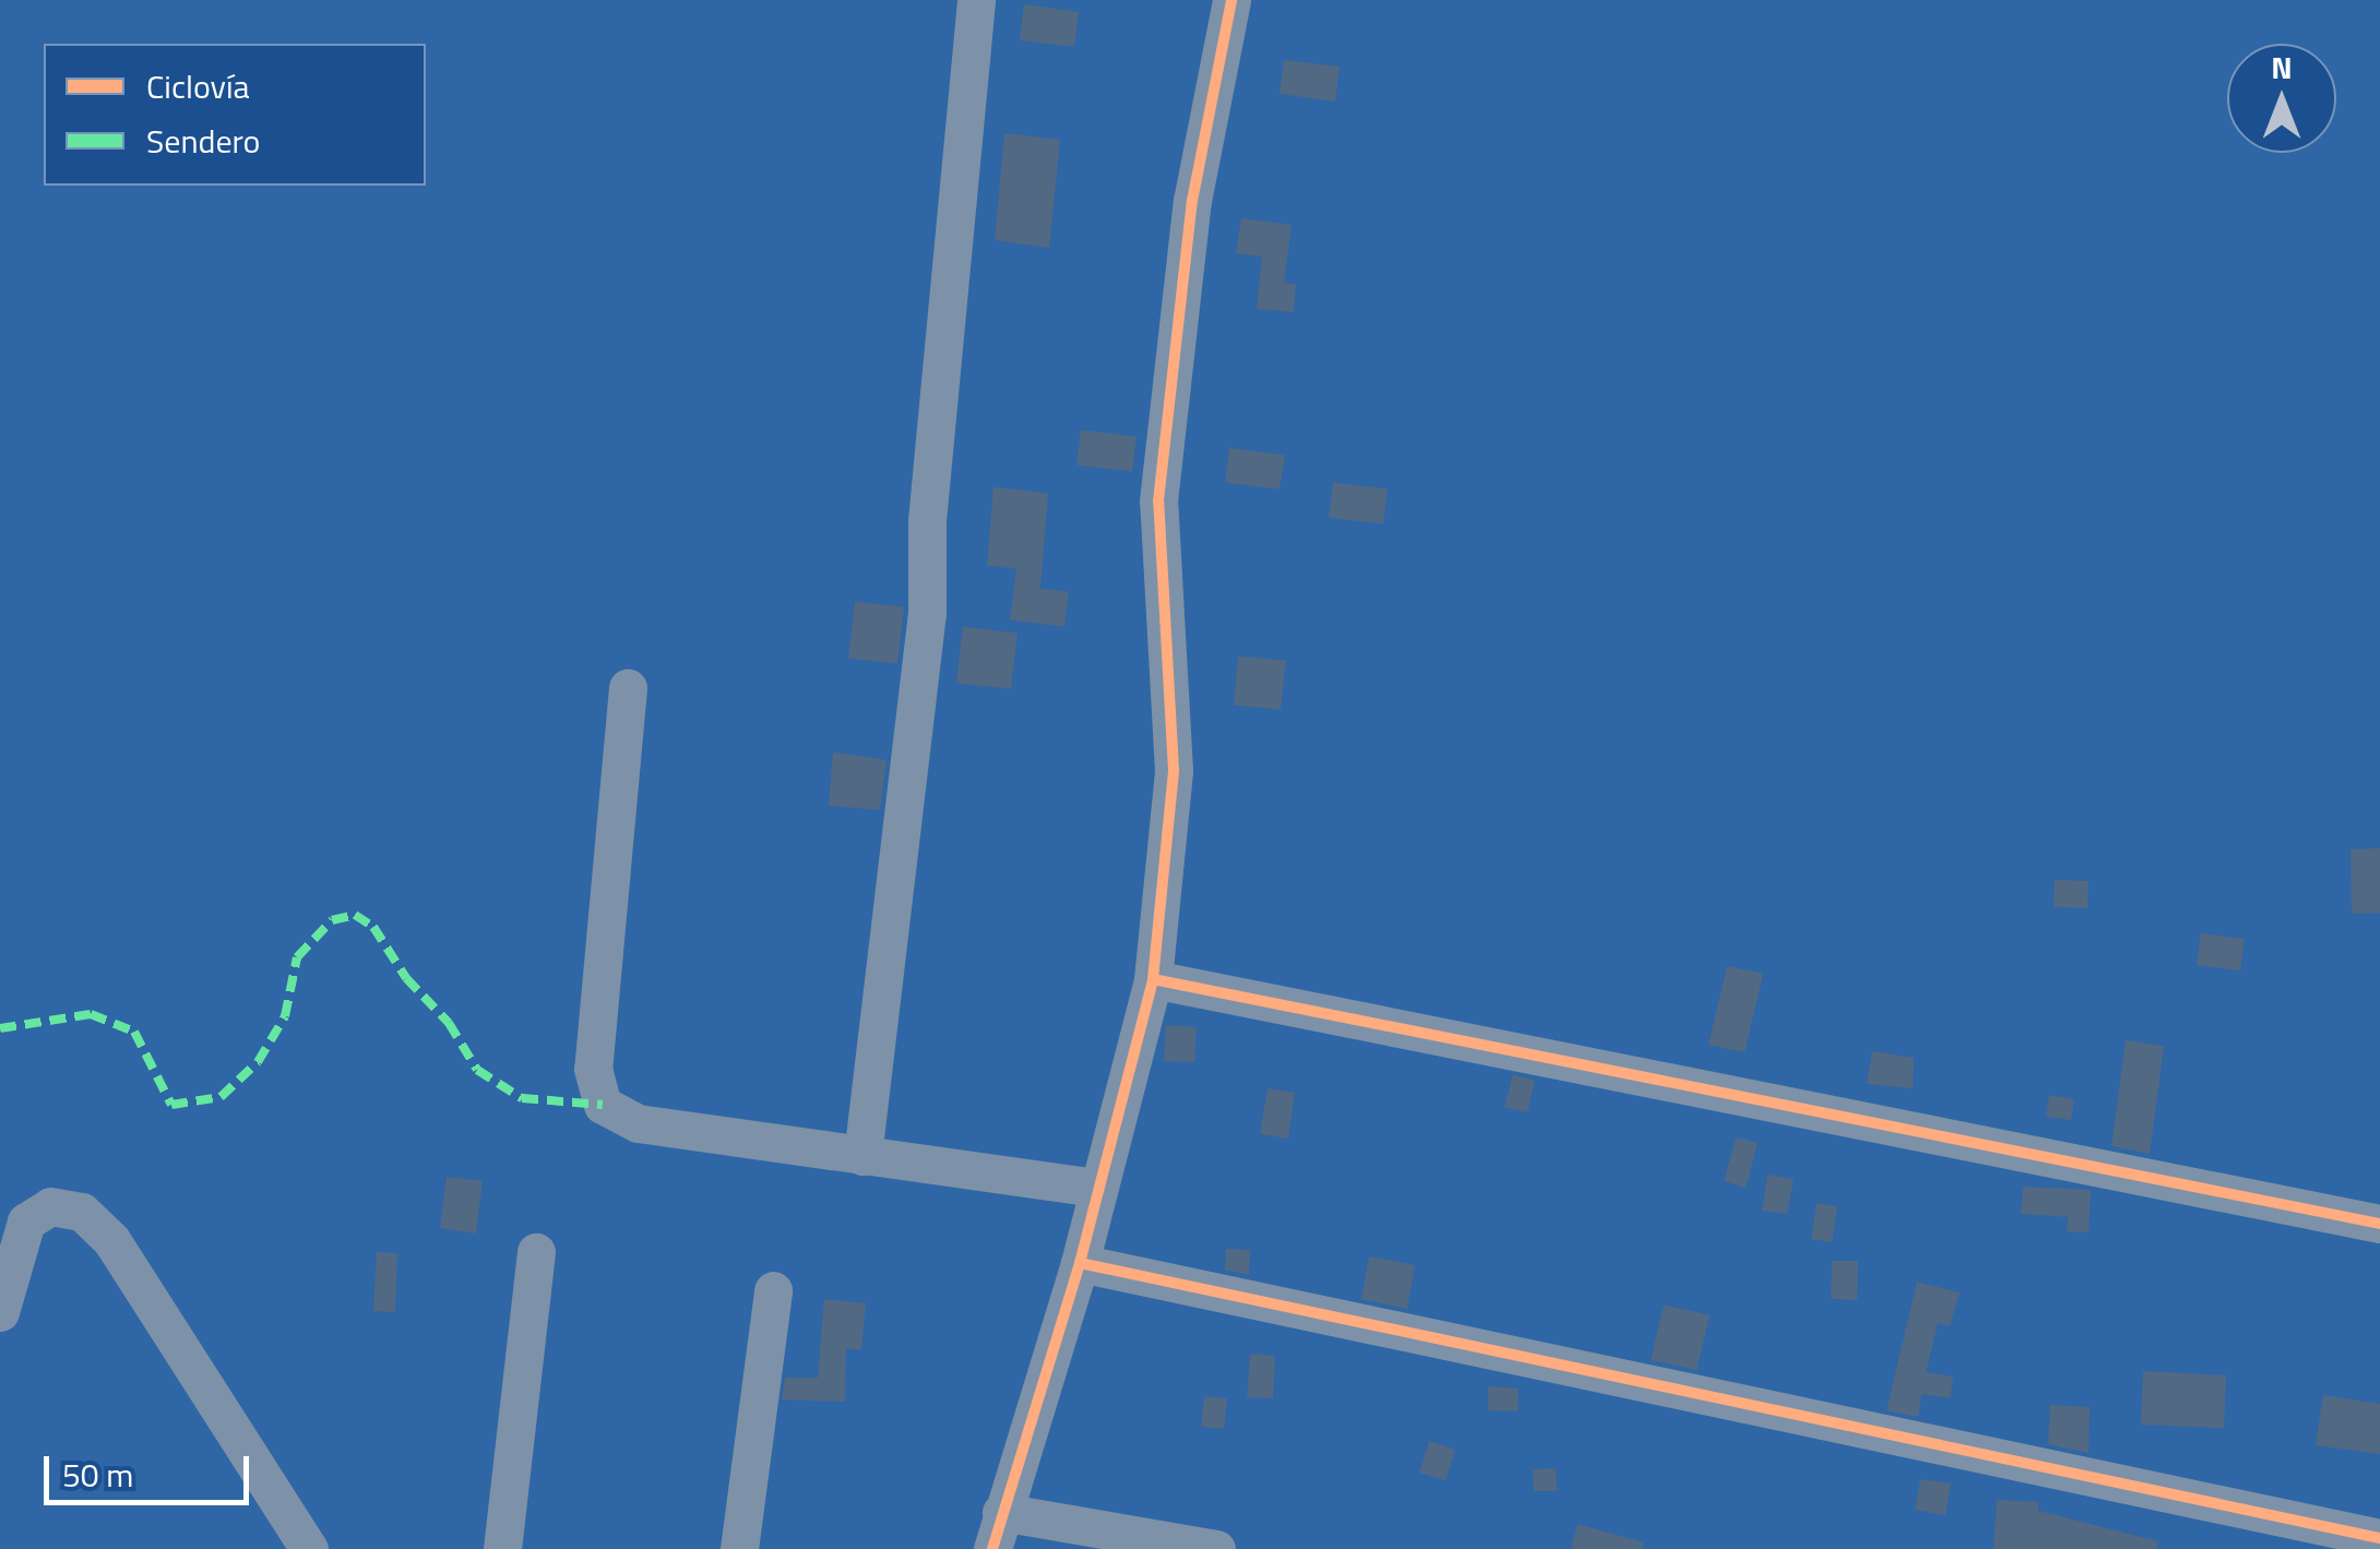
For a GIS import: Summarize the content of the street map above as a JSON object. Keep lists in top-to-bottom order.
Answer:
{
  "legend": ["Ciclovía", "Sendero"],
  "scale_bar": "50 m",
  "north": "top"
}
